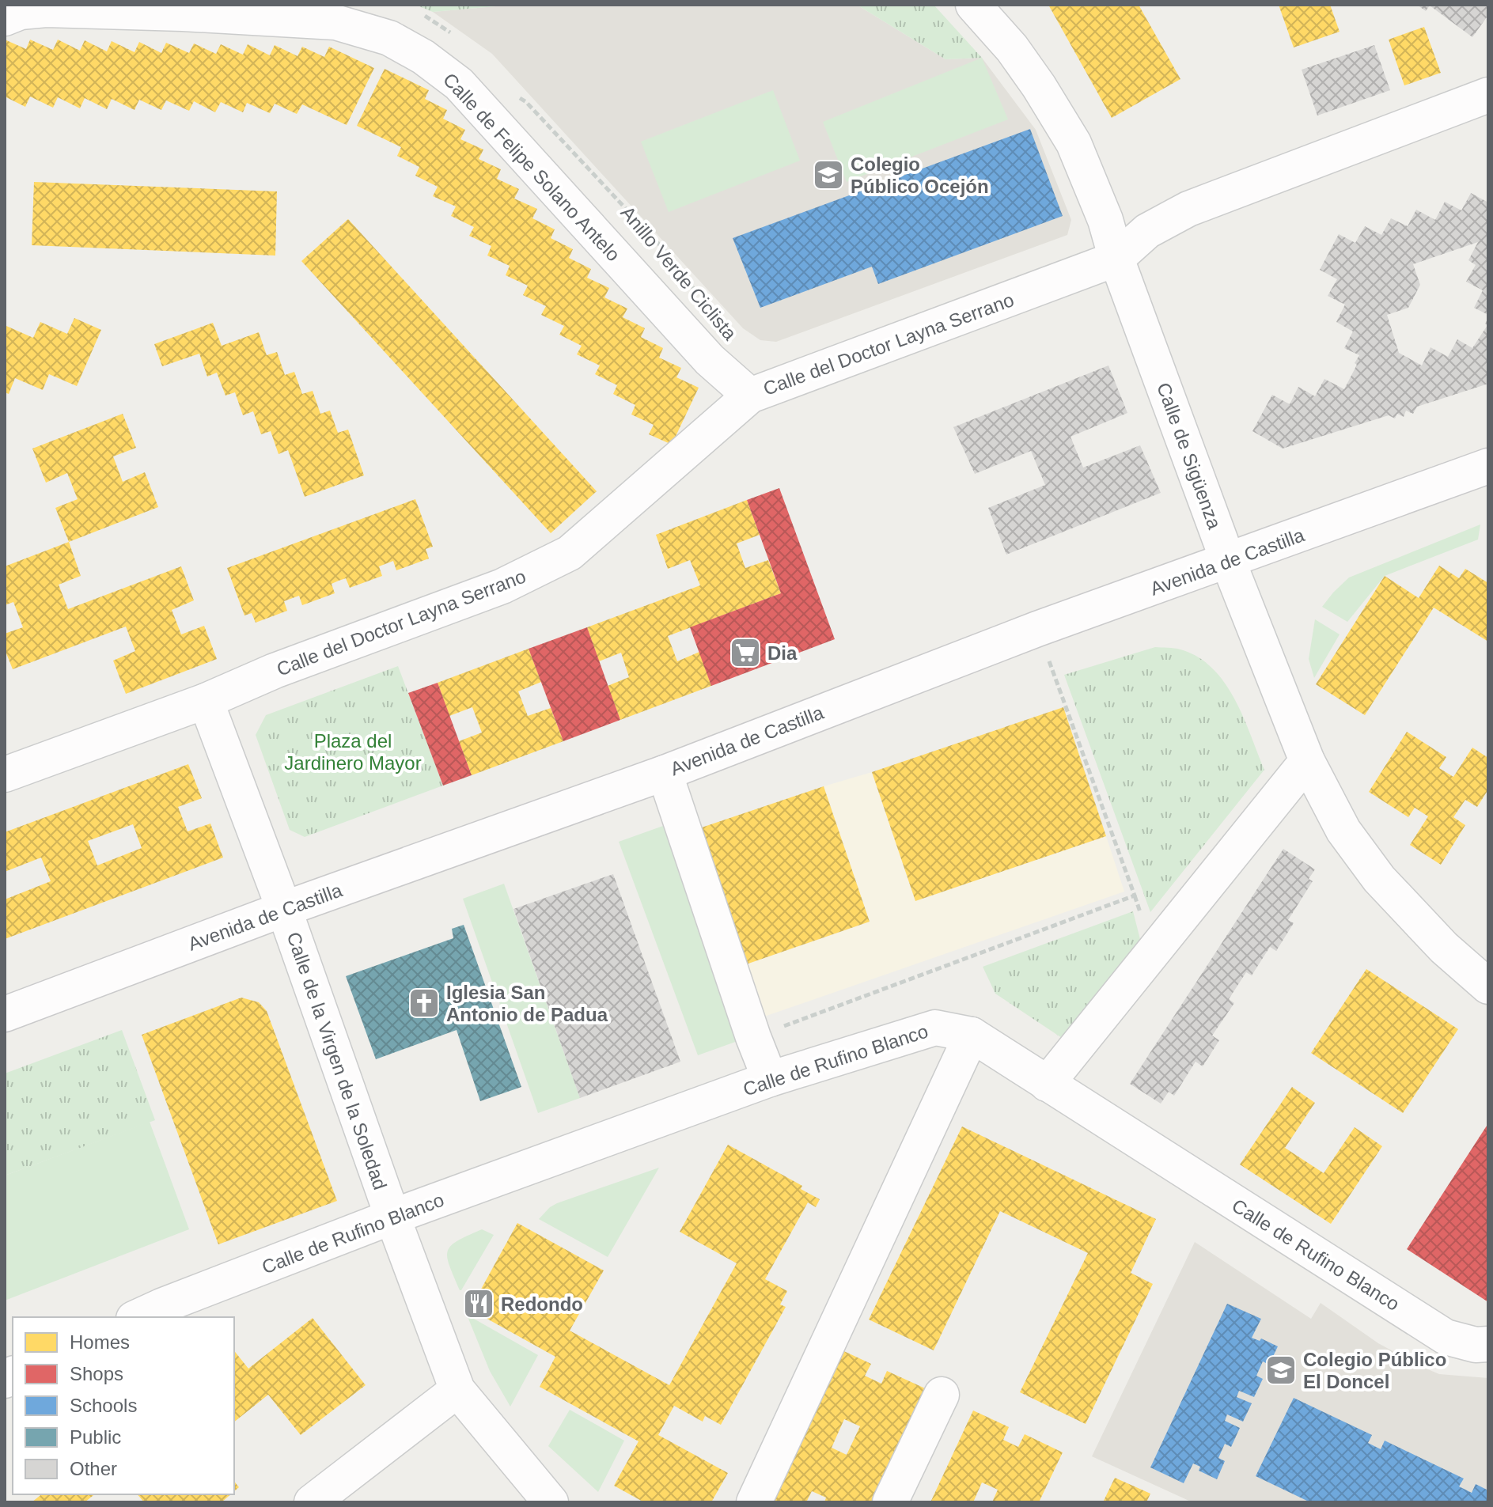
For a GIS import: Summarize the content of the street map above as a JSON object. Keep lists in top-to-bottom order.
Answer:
{
  "streets": {
    "street": [
      "Calle de Felipe Solano Antelo",
      "Calle del Doctor Layna Serrano",
      "Calle de Sigüenza",
      "Avenida de Castilla",
      "Calle de Rufino Blanco",
      "Calle de la Virgen de la Soledad"
    ],
    "path": ["Anillo Verde Ciclista"]
  },
  "crossings": [
    ["Calle de Felipe Solano Antelo", "Calle del Doctor Layna Serrano"],
    ["Calle del Doctor Layna Serrano", "Calle de Sigüenza"],
    ["Calle del Doctor Layna Serrano", "Calle de la Virgen de la Soledad"],
    ["Calle de Sigüenza", "Avenida de Castilla"],
    ["Avenida de Castilla", "Calle de la Virgen de la Soledad"],
    ["Calle de Rufino Blanco", "Calle de la Virgen de la Soledad"]
  ],
  "parks": ["Plaza del Jardinero Mayor"],
  "places": {
    "school or university": ["Colegio Público Ocejón", "Colegio Público El Doncel"],
    "supermarket": ["Dia"],
    "church": ["Iglesia San Antonio de Padua"],
    "restaurant": ["Redondo"]
  },
  "legend": [
    "Homes",
    "Shops",
    "Schools",
    "Public",
    "Other"
  ]
}
